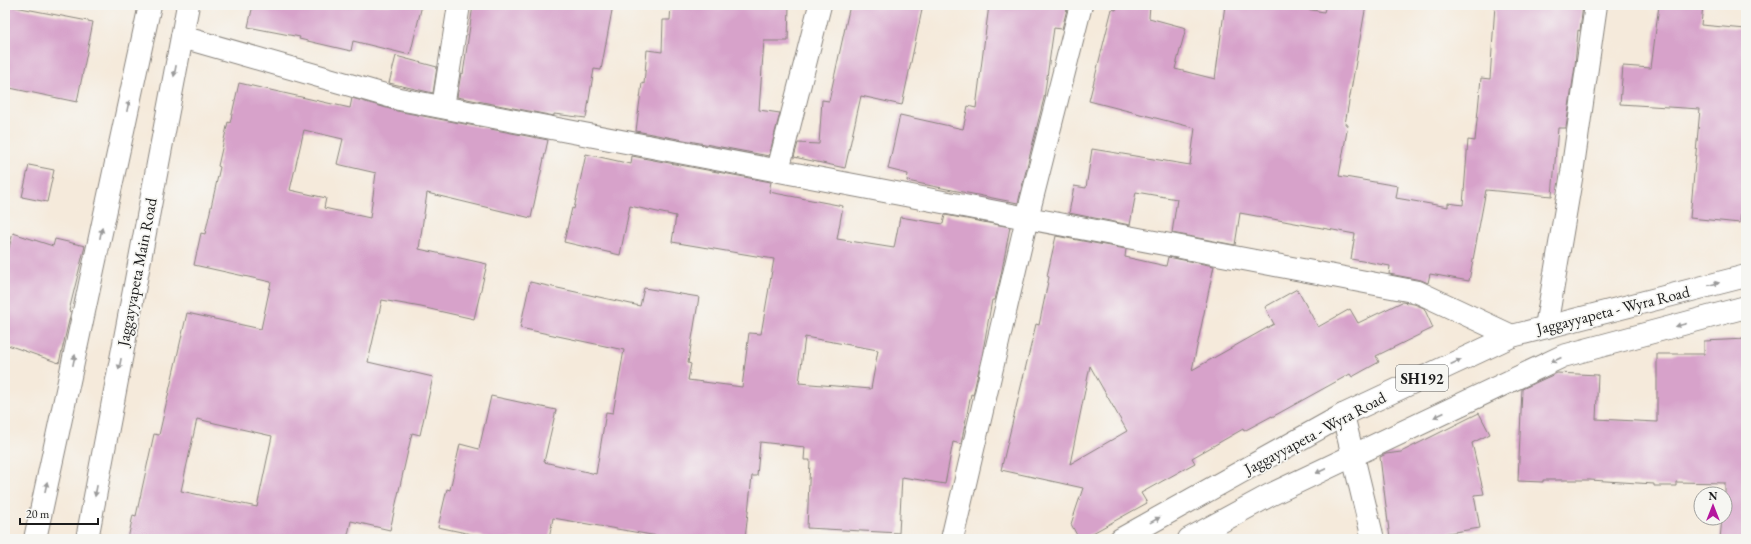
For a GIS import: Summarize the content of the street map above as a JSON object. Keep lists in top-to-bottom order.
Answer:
{
  "streets": {
    "street": ["Jaggayyapeta Main Road", "Jaggayyapeta - Wyra Road", "SH192"]
  },
  "scale_bar": "20 m",
  "north": "top"
}
